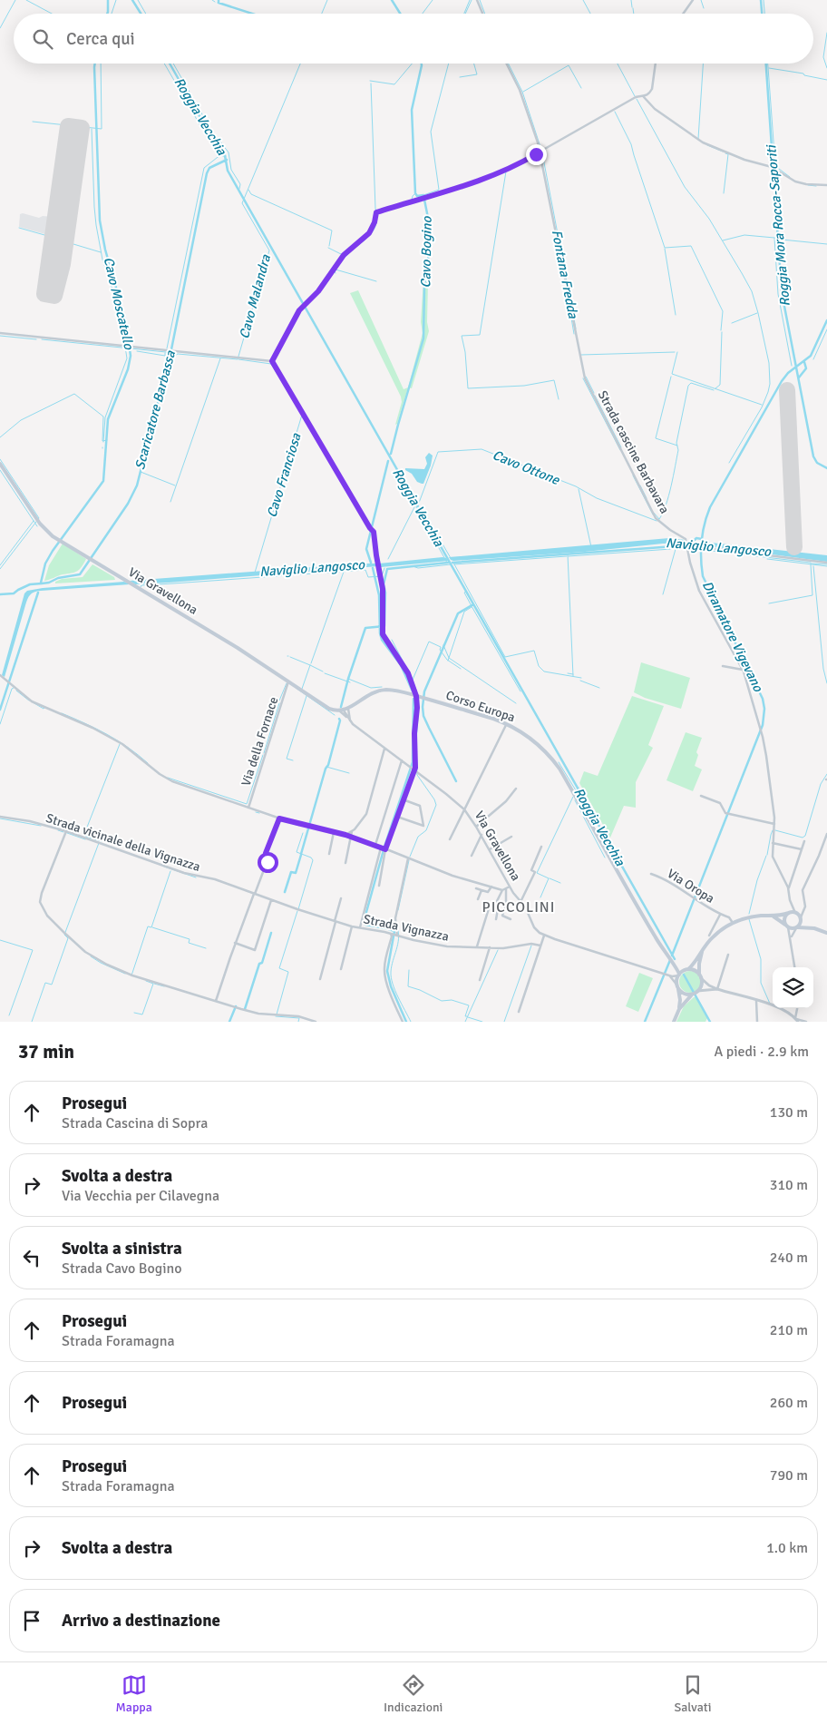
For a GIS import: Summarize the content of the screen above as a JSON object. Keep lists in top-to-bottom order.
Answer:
{
  "streets": {
    "main road": ["Via Gravellona", "Corso Europa"],
    "street": [
      "Strada cascine Barbavara",
      "Via della Fornace",
      "Strada vicinale della Vignazza",
      "Via Oropa",
      "Strada Vignazza"
    ]
  },
  "crossings": [
    ["Via Gravellona", "Corso Europa"],
    ["Via Gravellona", "Via della Fornace"],
    ["Strada vicinale della Vignazza", "Strada Vignazza"]
  ],
  "districts": ["PICCOLINI"],
  "water": [
    "Roggia Vecchia",
    "Roggia Mora Rocca-Saporiti",
    "Cavo Bogino",
    "Fontana Fredda",
    "Cavo Malandra",
    "Cavo Moscatello",
    "Scaricatore Barbassa",
    "Cavo Ottone",
    "Cavo Franciosa",
    "Naviglio Langosco",
    "Diramatore Vigevano"
  ],
  "page": {
    "search": "Cerca qui",
    "heading": ["37 min", "A piedi · 2.9 km"],
    "list": [
      ["Prosegui", "Strada Cascina di Sopra", "130 m"],
      ["Svolta a destra", "Via Vecchia per Cilavegna", "310 m"],
      ["Svolta a sinistra", "Strada Cavo Bogino", "240 m"],
      ["Prosegui", "Strada Foramagna", "210 m"],
      ["Prosegui", "260 m"],
      ["Prosegui", "Strada Foramagna", "790 m"],
      ["Svolta a destra", "1.0 km"],
      "Arrivo a destinazione"
    ],
    "nav": ["Mappa", "Indicazioni", "Salvati"]
  }
}
